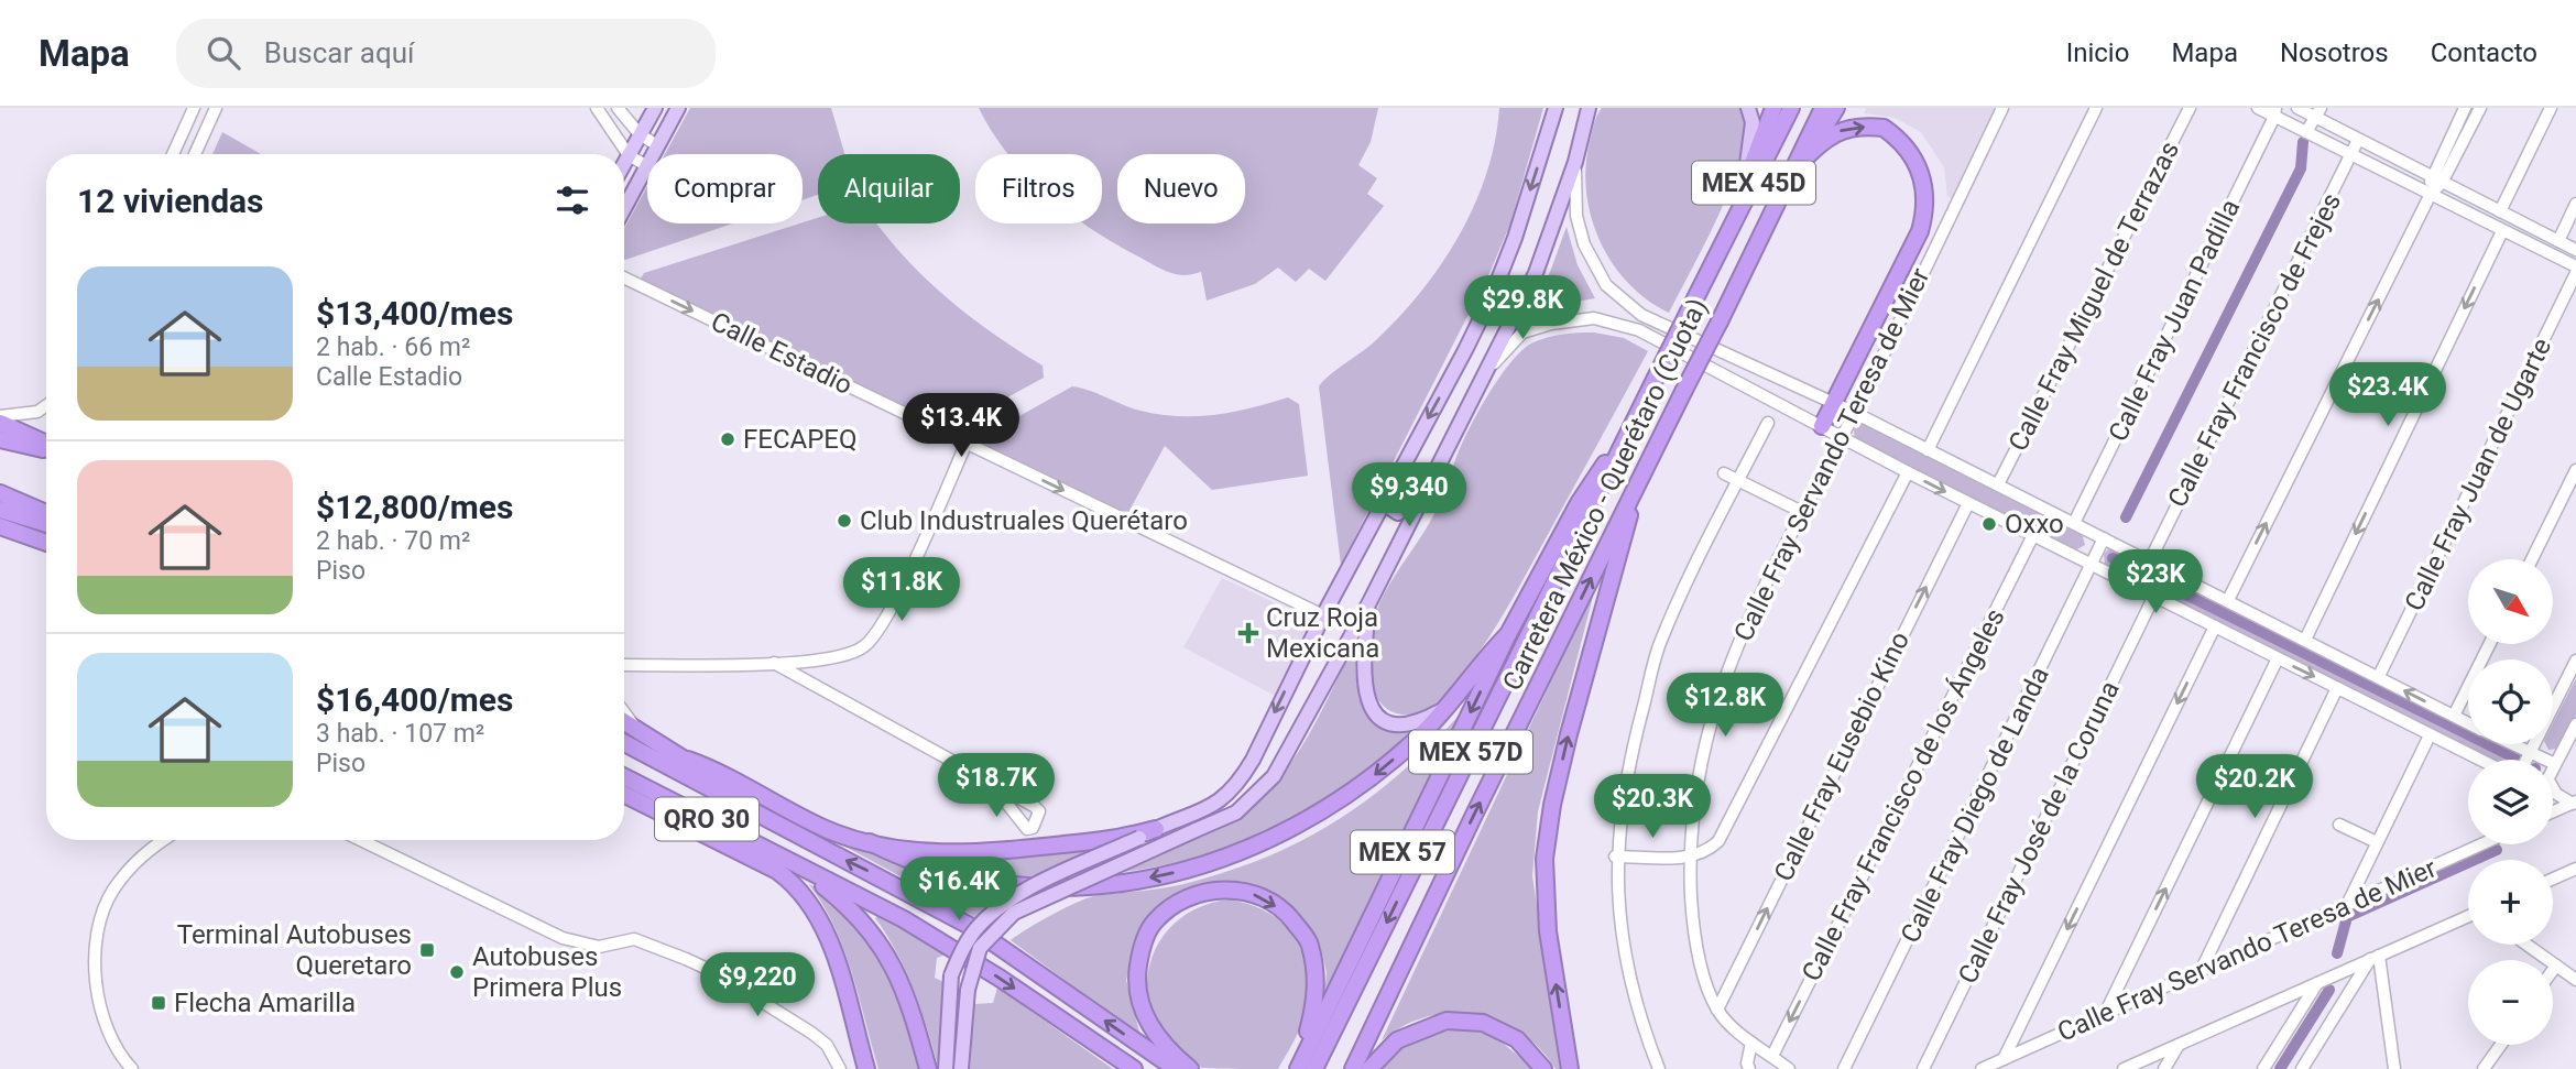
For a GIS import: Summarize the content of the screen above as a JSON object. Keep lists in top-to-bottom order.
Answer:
{
  "streets": {
    "highway": [
      "MEX 45D",
      "Carretera México - Querétaro (Cuota)",
      "MEX 57D",
      "QRO 30",
      "MEX 57"
    ],
    "street": [
      "Calle Fray Miguel de Terrazas",
      "Calle Fray Juan Padilla",
      "Calle Fray Francisco de Frejes",
      "Calle Estadio",
      "Calle Fray Servando Teresa de Mier",
      "Calle Fray Juan de Ugarte",
      "Calle Fray Eusebio Kino",
      "Calle Fray Francisco de los Ángeles",
      "Calle Fray Diego de Landa",
      "Calle Fray José de la Coruna"
    ]
  },
  "crossings": [
    ["Calle Fray Servando Teresa de Mier", "Calle Fray Eusebio Kino"],
    ["Calle Fray Servando Teresa de Mier", "Calle Fray Francisco de los Ángeles"]
  ],
  "one_way": ["Calle Estadio", "Calle Fray Francisco de los Ángeles"],
  "places": {
    "other": [
      "FECAPEQ",
      "Club Industruales Querétaro",
      "Oxxo",
      "Autobuses Primera Plus"
    ],
    "health": ["Cruz Roja Mexicana"],
    "transit": ["Terminal Autobuses Queretaro", "Flecha Amarilla"]
  },
  "north": "bottom right",
  "page": {
    "header": "Mapa",
    "search": "Buscar aquí",
    "nav": [
      "Inicio",
      "Mapa",
      "Nosotros",
      "Contacto"
    ],
    "chip": [
      "Comprar",
      "Alquilar",
      "Filtros",
      "Nuevo"
    ],
    "heading": "12 viviendas",
    "list": [
      {
        "name": "$13,400/mes",
        "note": "2 hab. · 66 m² · Calle Estadio"
      },
      {
        "name": "$12,800/mes",
        "note": "2 hab. · 70 m² · Piso"
      },
      {
        "name": "$16,400/mes",
        "note": "3 hab. · 107 m² · Piso"
      }
    ],
    "price": [
      "$29.8K",
      "$23.4K",
      "$13.4K",
      "$9,340",
      "$23K",
      "$11.8K",
      "$12.8K",
      "$18.7K",
      "$20.2K",
      "$20.3K",
      "$16.4K",
      "$9,220"
    ],
    "map_buttons": ["+", "−"]
  }
}
